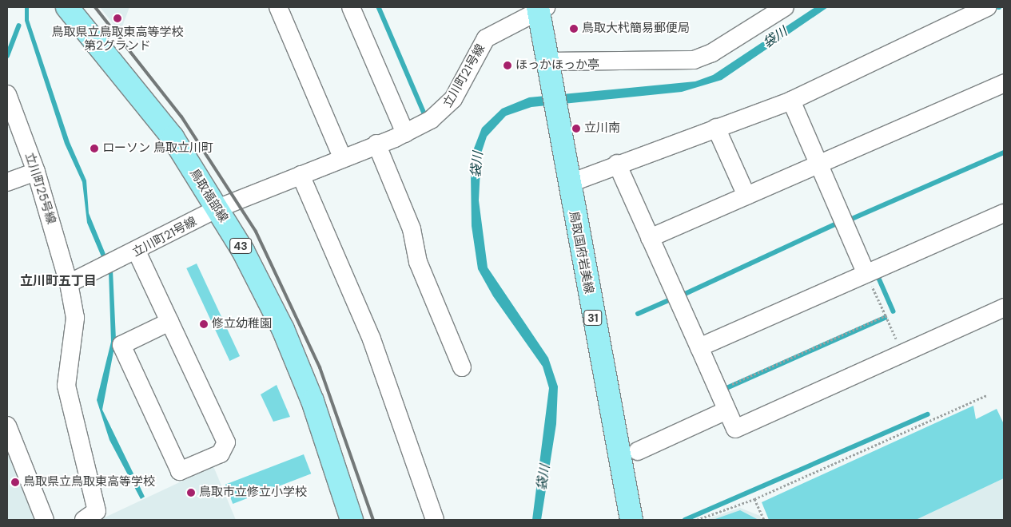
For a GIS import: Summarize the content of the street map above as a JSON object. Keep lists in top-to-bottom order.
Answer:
{
  "streets": {
    "main road": [
      "鳥取福部線",
      "43",
      "鳥取国府岩美線",
      "31"
    ],
    "street": ["立川町21号線", "立川町25号線"]
  },
  "crossings": [
    ["立川町21号線", "立川町25号線"],
    ["立川町21号線", "鳥取福部線"],
    ["立川町21号線", "鳥取国府岩美線"]
  ],
  "districts": ["立川町五丁目"],
  "water": ["袋川"],
  "places": [
    "鳥取県立鳥取東高等学校 第2グランド",
    "鳥取大杙簡易郵便局",
    "ほっかほっか亭",
    "立川南",
    "ローソン 鳥取立川町",
    "修立幼稚園",
    "鳥取県立鳥取東高等学校",
    "鳥取市立修立小学校"
  ]
}
